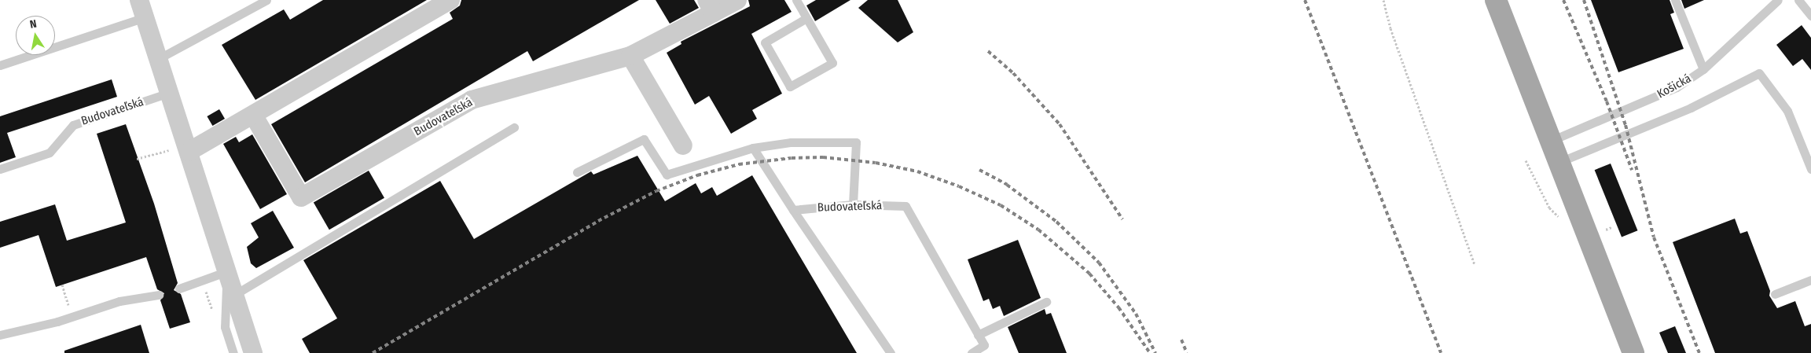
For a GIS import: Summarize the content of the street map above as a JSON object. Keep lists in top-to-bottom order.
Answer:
{
  "streets": {
    "street": ["Budovateľská"],
    "lane": ["Košická"]
  },
  "north": "top"
}
